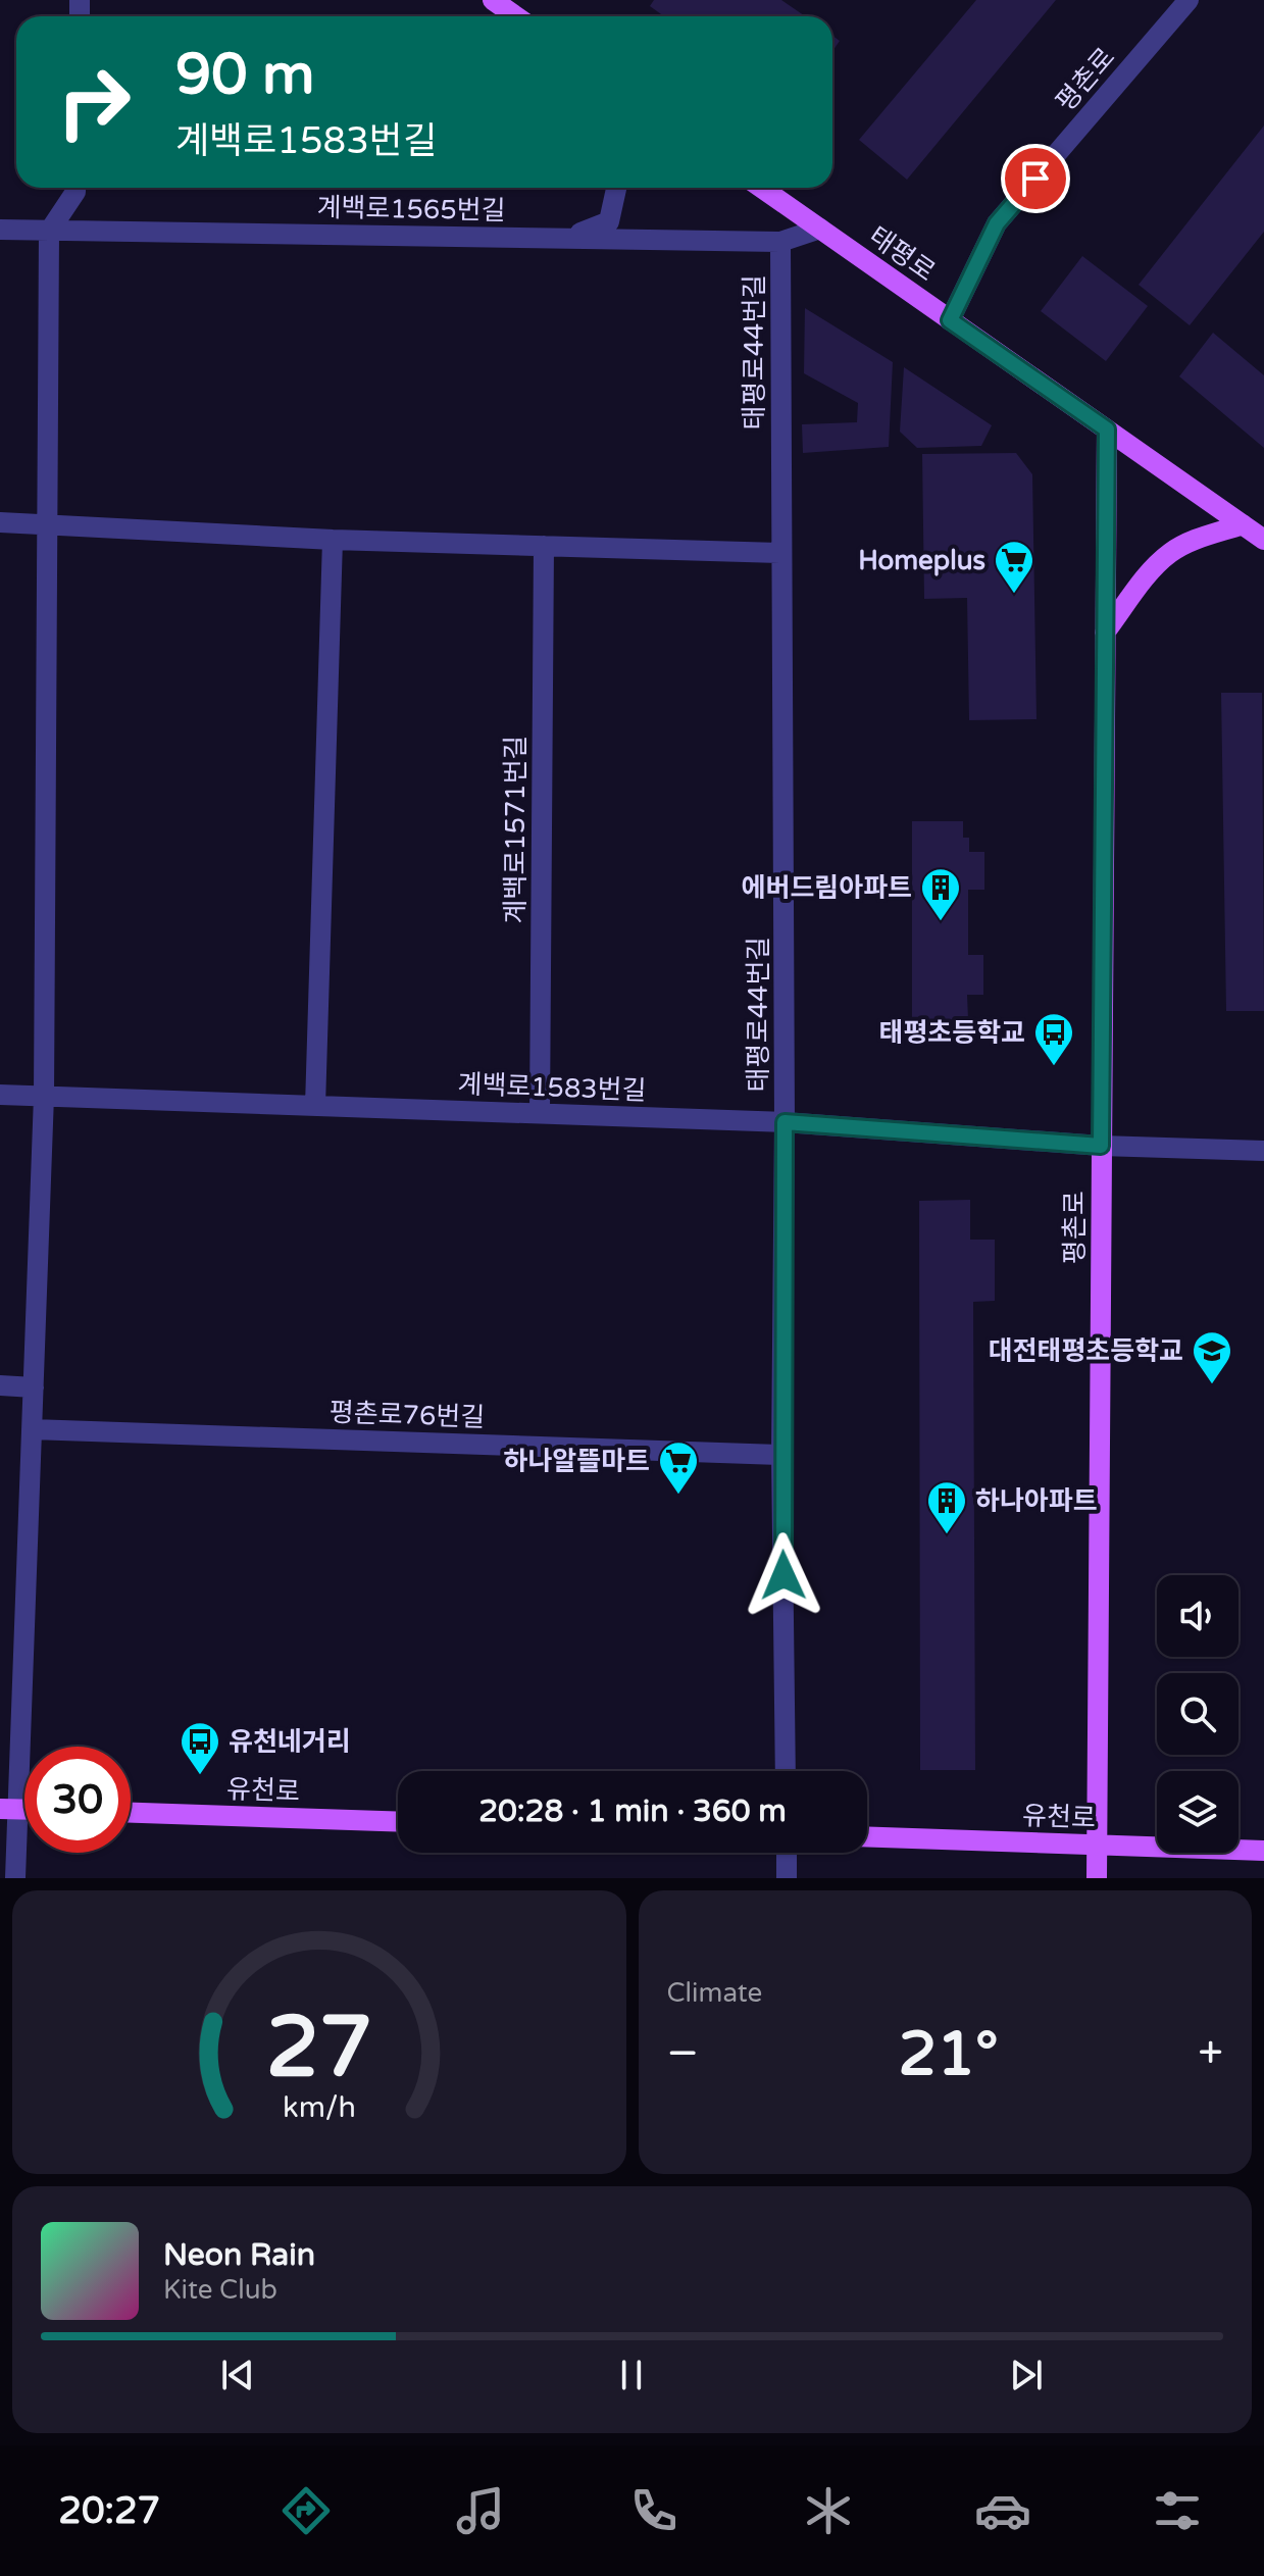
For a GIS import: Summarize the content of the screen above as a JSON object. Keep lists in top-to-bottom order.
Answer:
{
  "streets": {
    "main road": ["평촌로", "태평로", "유천로"],
    "street": [
      "계백로1565번길",
      "태평로44번길",
      "계백로1571번길",
      "계백로1583번길",
      "평촌로76번길"
    ]
  },
  "crossings": [
    ["평촌로", "태평로"],
    ["평촌로", "계백로1583번길"],
    ["평촌로", "유천로"],
    ["계백로1565번길", "태평로"],
    ["계백로1565번길", "태평로44번길"],
    ["태평로44번길", "계백로1583번길"],
    ["태평로44번길", "평촌로76번길"],
    ["계백로1571번길", "계백로1583번길"]
  ],
  "places": {
    "supermarket": ["Homeplus", "하나알뜰마트"],
    "building": ["에버드림아파트", "하나아파트"],
    "bus stop": ["태평초등학교", "유천네거리"],
    "school or university": ["대전태평초등학교"]
  },
  "page": {
    "turn": ["90 m", "계백로1583번길"],
    "limit": "30",
    "trip": "20:28 · 1 min · 360 m",
    "tile": "Climate",
    "heat": ["−", "21°", "+"],
    "song": ["Neon Rain", "Kite Club"],
    "tabs": "20:27",
    "gauge": ["27", "km/h"]
  }
}
